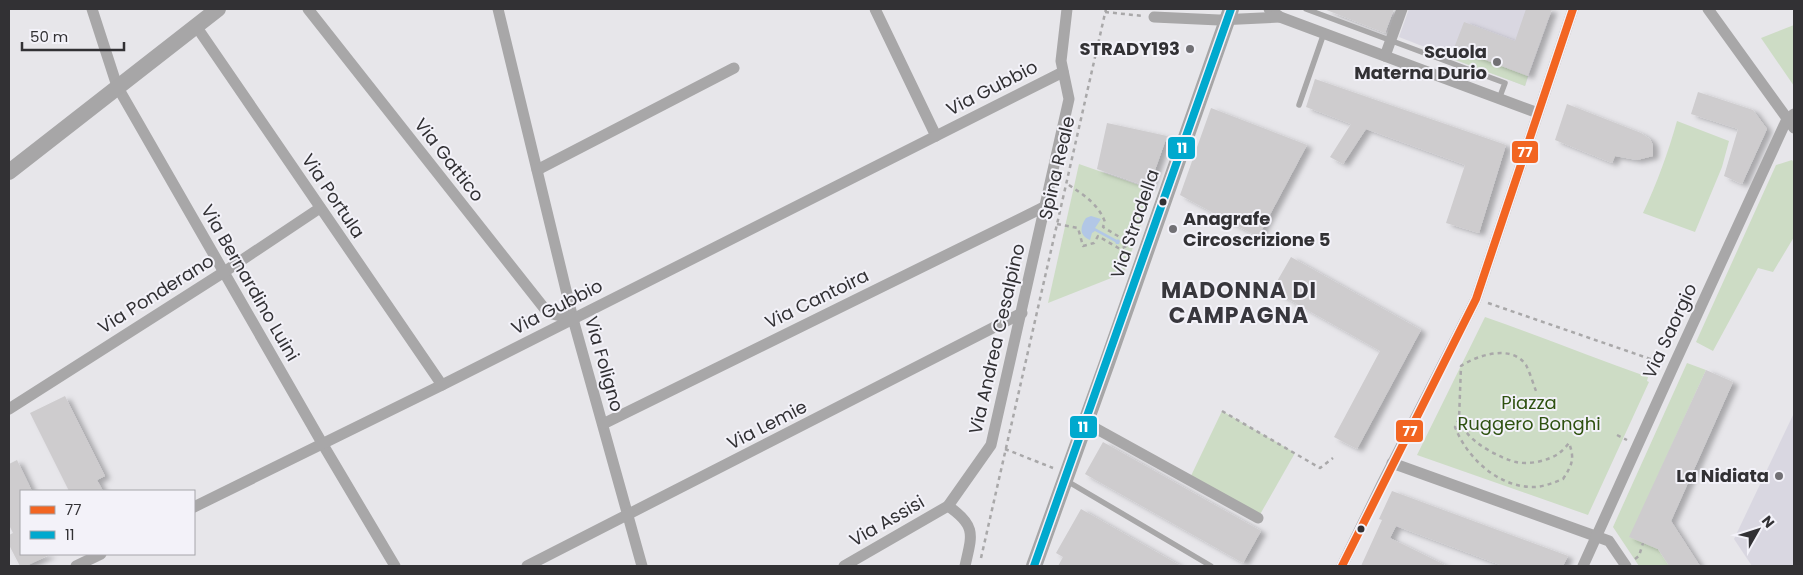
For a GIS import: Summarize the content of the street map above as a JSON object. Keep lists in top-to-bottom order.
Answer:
{
  "streets": {
    "street": [
      "Via Gubbio",
      "Via Gattico",
      "Via Portula",
      "Via Stradella",
      "Via Bernardino Luini",
      "Via Ponderano",
      "Via Cantoira",
      "Via Saorgio",
      "Via Andrea Cesalpino",
      "Via Foligno",
      "Via Lemie",
      "Via Assisi"
    ],
    "path": ["Spina Reale"]
  },
  "crossings": [
    ["Via Gubbio", "Via Gattico"],
    ["Via Gubbio", "Via Portula"],
    ["Via Gubbio", "Via Bernardino Luini"],
    ["Via Gubbio", "Via Andrea Cesalpino"],
    ["Via Gubbio", "Via Foligno"],
    ["Via Gattico", "Via Foligno"],
    ["Via Portula", "Via Ponderano"],
    ["Via Bernardino Luini", "Via Ponderano"],
    ["Via Cantoira", "Via Andrea Cesalpino"],
    ["Via Cantoira", "Via Foligno"],
    ["Via Andrea Cesalpino", "Via Lemie"],
    ["Via Andrea Cesalpino", "Via Assisi"],
    ["Via Foligno", "Via Lemie"]
  ],
  "districts": ["MADONNA DI CAMPAGNA"],
  "parks": ["Piazza Ruggero Bonghi"],
  "places": [
    "STRADY193",
    "Scuola Materna Durio",
    "Anagrafe Circoscrizione 5",
    "La Nidiata"
  ],
  "lines": ["transit line 77", "transit line 11"],
  "legend": ["77", "11"],
  "scale_bar": "50 m",
  "north": "top right"
}
